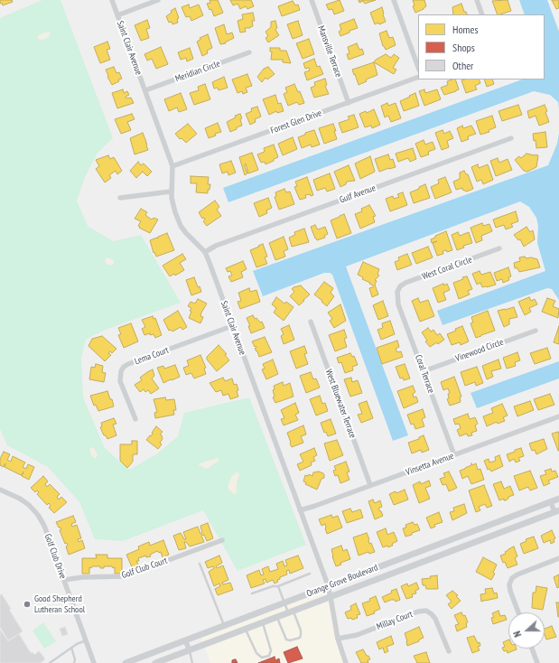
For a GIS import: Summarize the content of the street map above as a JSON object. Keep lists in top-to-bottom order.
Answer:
{
  "streets": {
    "street": [
      "Saint Clair Avenue",
      "Mansville Terrace",
      "Meridian Circle",
      "Forest Glen Drive",
      "Gulf Avenue",
      "West Coral Circle",
      "Vinewood Circle",
      "Lema Court",
      "Coral Terrace",
      "West Bluewater Terrace",
      "Vinsetta Avenue",
      "Golf Club Drive",
      "Golf Club Court",
      "Orange Grove Boulevard",
      "Millay Court"
    ]
  },
  "crossings": [
    ["Saint Clair Avenue", "Meridian Circle"],
    ["Saint Clair Avenue", "Forest Glen Drive"],
    ["Saint Clair Avenue", "Gulf Avenue"],
    ["Saint Clair Avenue", "Lema Court"],
    ["Saint Clair Avenue", "Vinsetta Avenue"],
    ["Saint Clair Avenue", "Orange Grove Boulevard"],
    ["Saint Clair Avenue", "Millay Court"],
    ["Mansville Terrace", "Forest Glen Drive"],
    ["West Coral Circle", "Coral Terrace"],
    ["Vinewood Circle", "Coral Terrace"],
    ["Coral Terrace", "Vinsetta Avenue"],
    ["West Bluewater Terrace", "Vinsetta Avenue"],
    ["Golf Club Drive", "Golf Club Court"]
  ],
  "places": ["Good Shepherd Lutheran School"],
  "legend": ["Homes", "Shops", "Other"],
  "north": "left"
}
